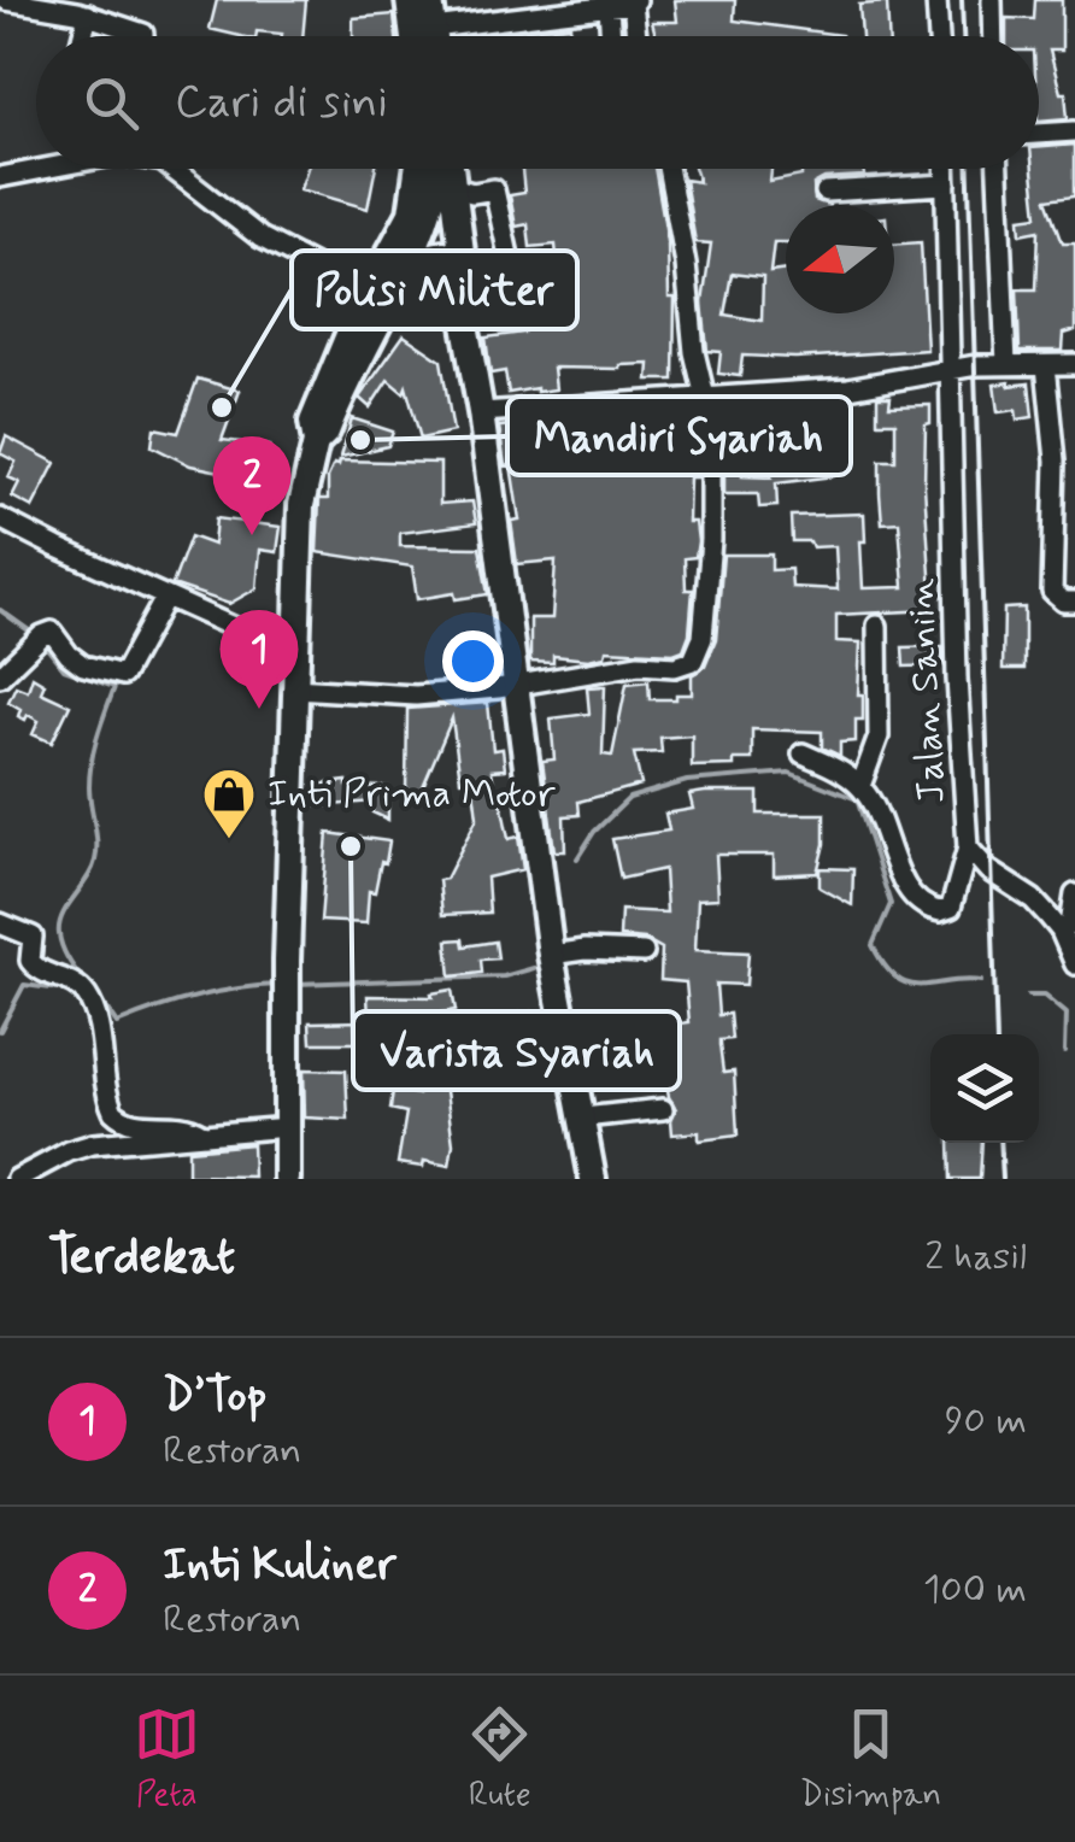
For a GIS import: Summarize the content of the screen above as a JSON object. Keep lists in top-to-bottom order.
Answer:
{
  "streets": {
    "street": ["Jalan Saniin"]
  },
  "places": {
    "other": ["Polisi Militer", "Mandiri Syariah", "Varista Syariah"],
    "shop": ["Inti Prima Motor"]
  },
  "north": "left",
  "page": {
    "search": "Cari di sini",
    "pins": ["2", "1"],
    "heading": ["Terdekat", "2 hasil"],
    "list": [
      {
        "mark": "1",
        "name": "D’Top",
        "note": "Restoran",
        "value": "90 m"
      },
      {
        "mark": "2",
        "name": "Inti Kuliner",
        "note": "Restoran",
        "value": "100 m"
      }
    ],
    "nav": ["Peta", "Rute", "Disimpan"]
  }
}
